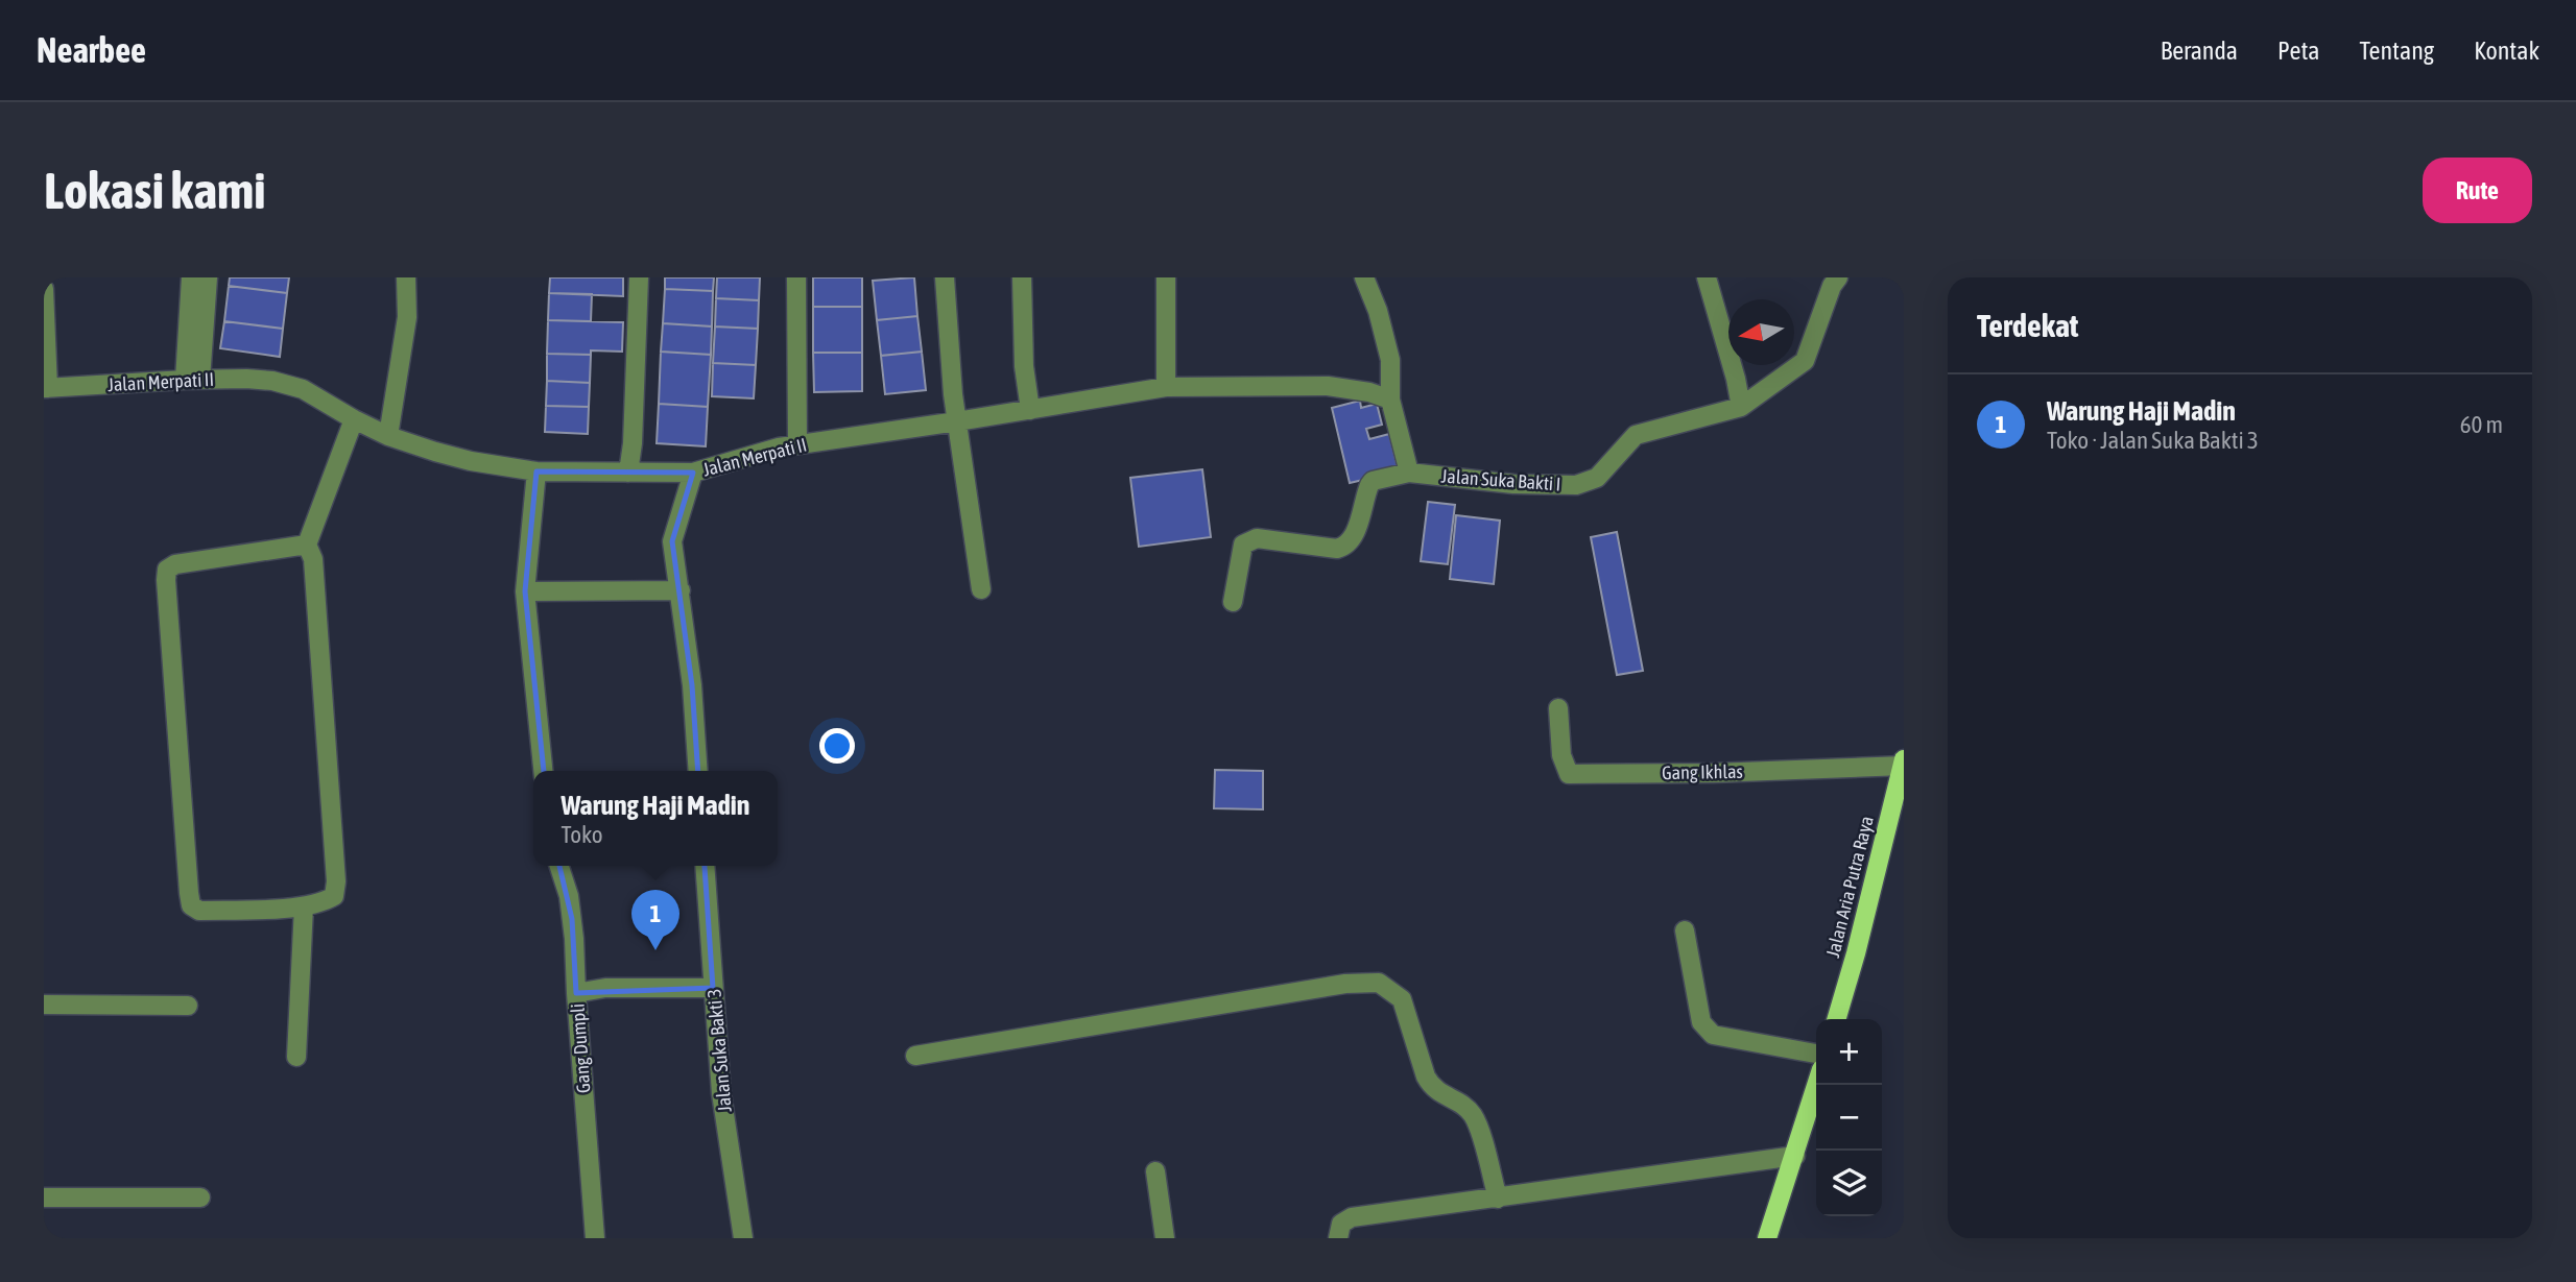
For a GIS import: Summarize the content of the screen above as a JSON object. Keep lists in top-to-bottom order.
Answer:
{
  "streets": {
    "main road": ["Jalan Aria Putra Raya"],
    "street": [
      "Jalan Merpati II",
      "Jalan Suka Bakti I",
      "Gang Ikhlas",
      "Gang Dumpli",
      "Jalan Suka Bakti 3"
    ]
  },
  "crossings": [
    ["Gang Ikhlas", "Jalan Aria Putra Raya"]
  ],
  "north": "left",
  "page": {
    "header": "Nearbee",
    "nav": [
      "Beranda",
      "Peta",
      "Tentang",
      "Kontak"
    ],
    "buttons": "Rute",
    "title": "Lokasi kami",
    "heading": "Terdekat",
    "list": [
      {
        "mark": "1",
        "name": "Warung Haji Madin",
        "note": "Toko · Jalan Suka Bakti 3",
        "value": "60 m"
      }
    ],
    "popup": ["Warung Haji Madin", "Toko"],
    "pins": "1",
    "map_buttons": ["+", "−"]
  }
}
